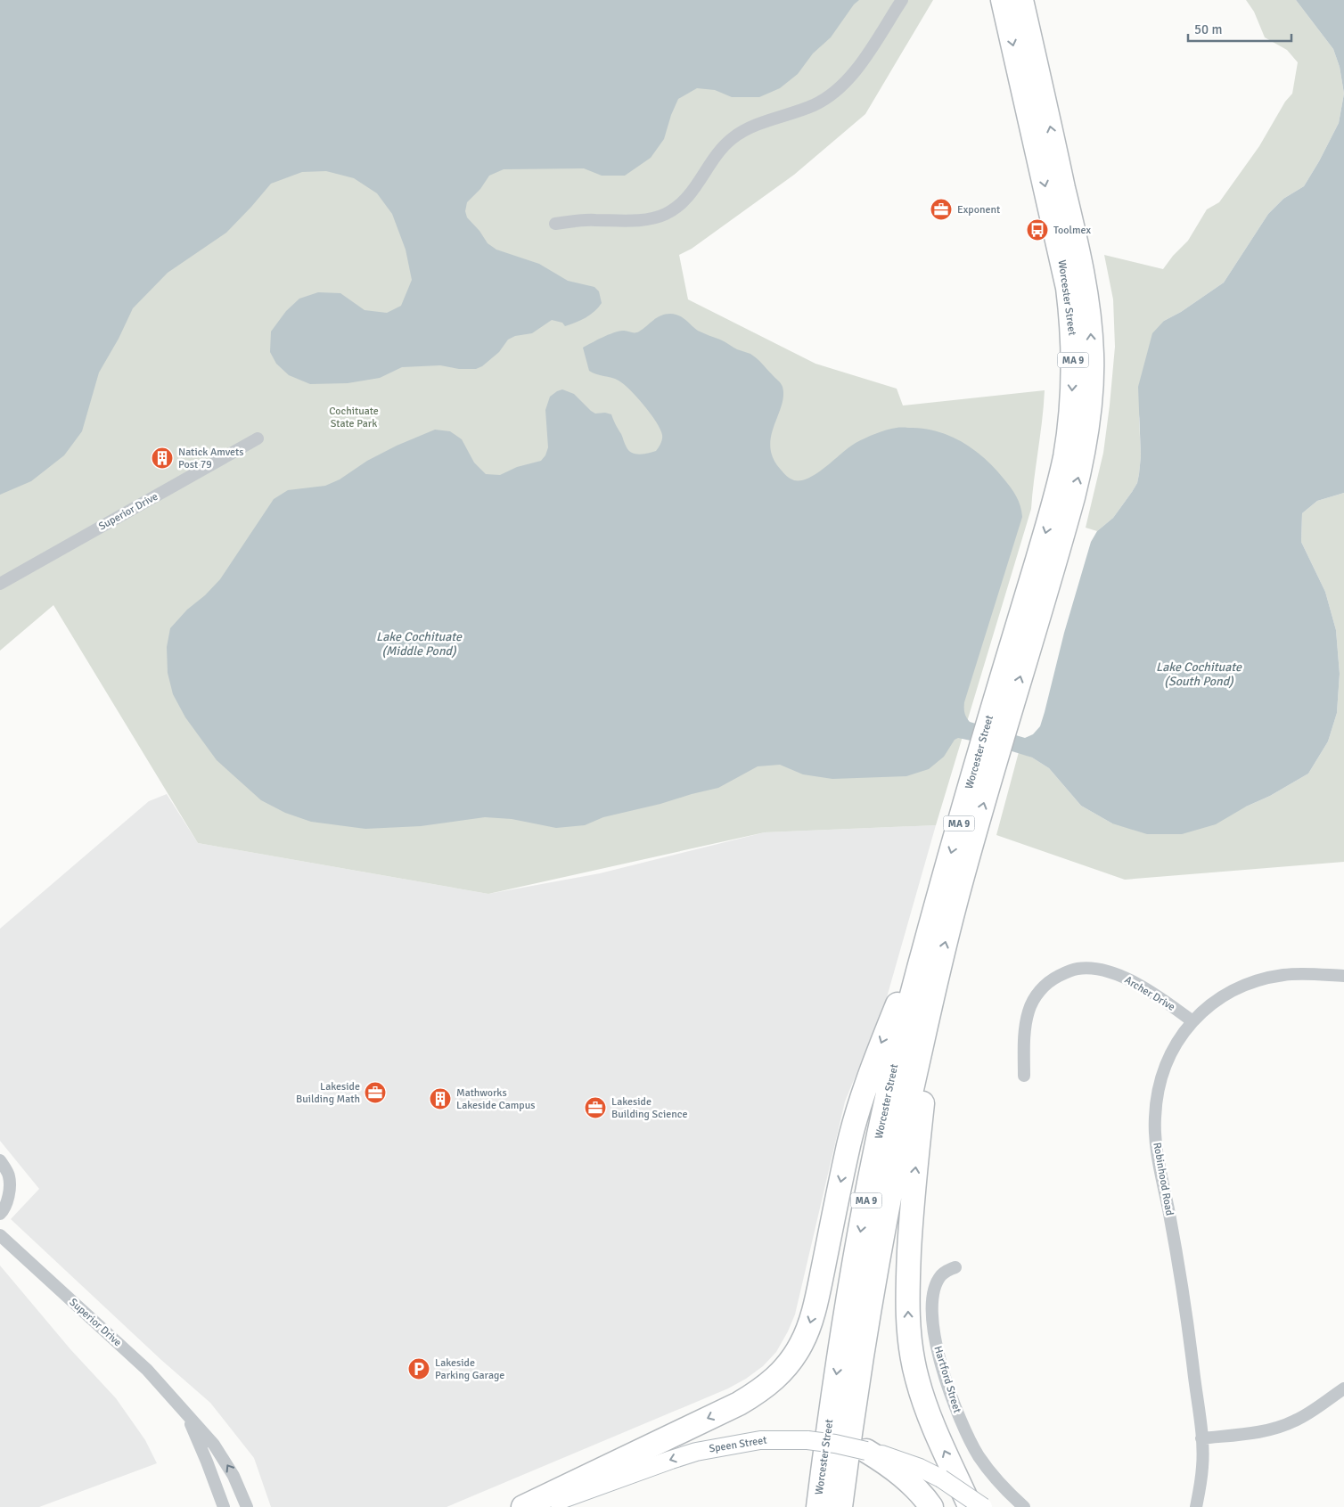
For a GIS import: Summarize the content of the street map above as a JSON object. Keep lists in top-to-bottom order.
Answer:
{
  "streets": {
    "highway": ["Worcester Street", "MA 9"],
    "main road": ["Speen Street"],
    "street": [
      "Superior Drive",
      "Archer Drive",
      "Robinhood Road",
      "Hartford Street"
    ]
  },
  "crossings": [
    ["Archer Drive", "Robinhood Road"]
  ],
  "one_way": ["Speen Street"],
  "water": ["Lake Cochituate (Middle Pond)", "Lake Cochituate (South Pond)"],
  "parks": ["Cochituate State Park"],
  "places": {
    "office": ["Exponent", "Lakeside Building Math", "Lakeside Building Science"],
    "bus stop": ["Toolmex"],
    "building": ["Natick Amvets Post 79", "Mathworks Lakeside Campus"],
    "parking": ["Lakeside Parking Garage"]
  },
  "scale_bar": "50 m"
}
